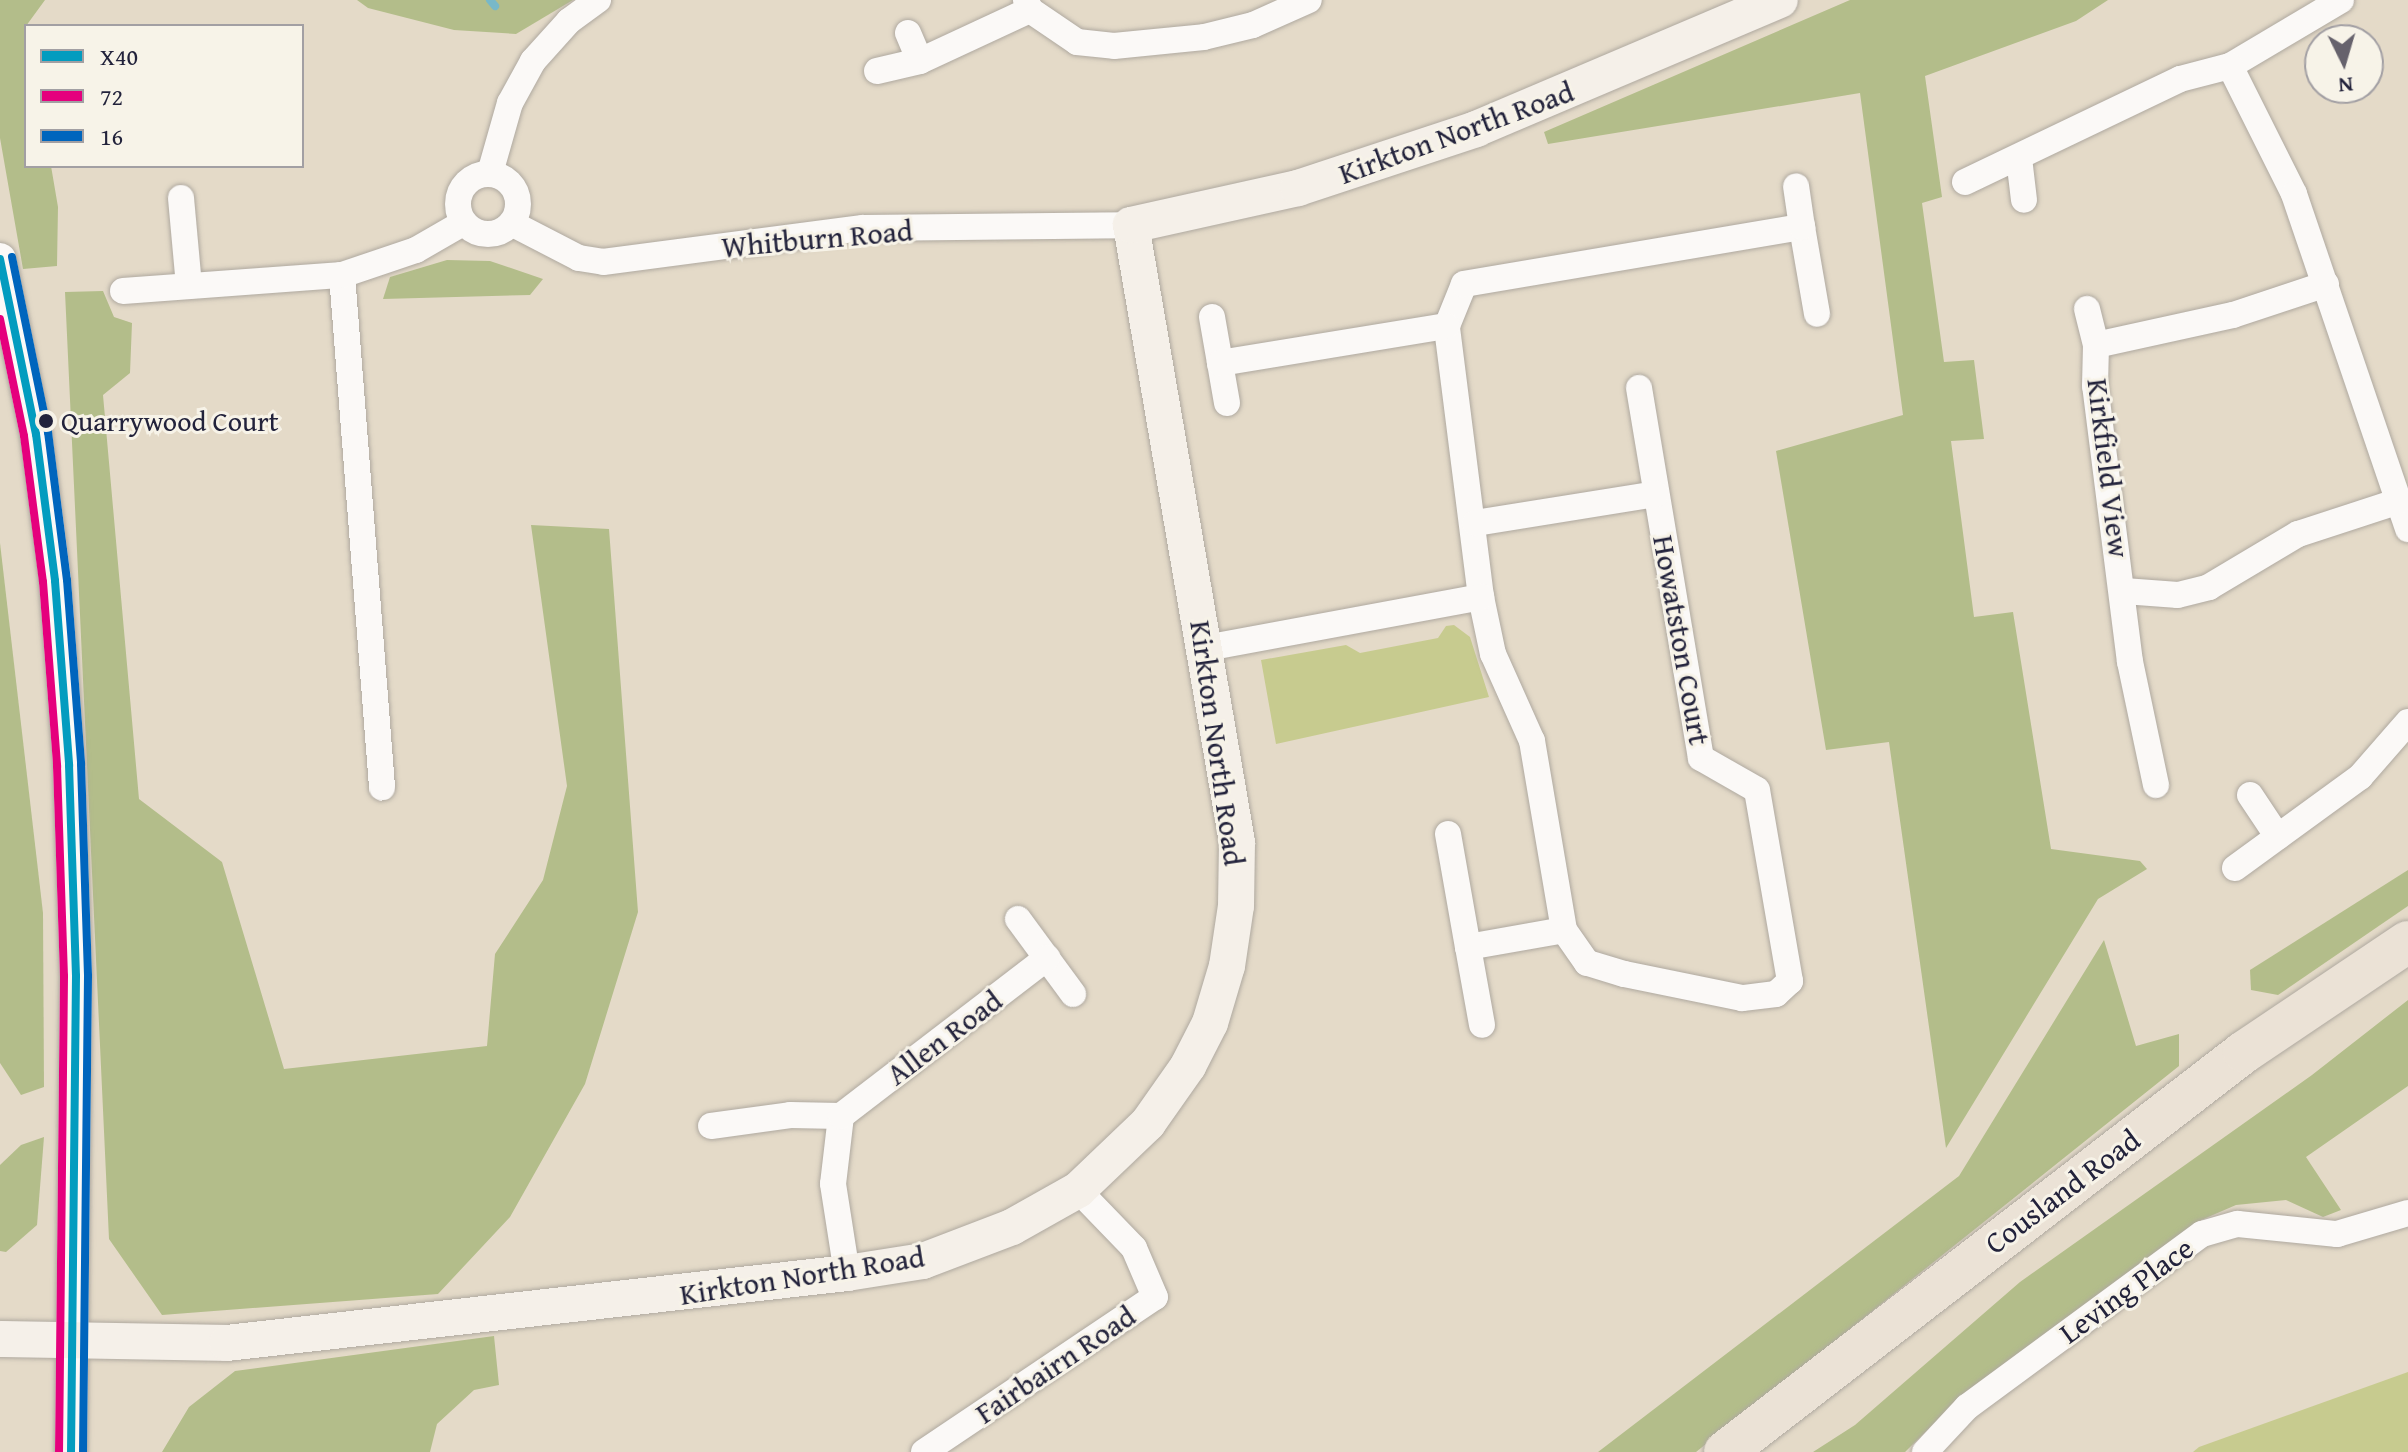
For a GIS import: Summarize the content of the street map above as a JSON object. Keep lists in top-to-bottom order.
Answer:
{
  "streets": {
    "main road": ["Kirkton North Road", "Cousland Road"],
    "street": [
      "Whitburn Road",
      "Kirkfield View",
      "Howatston Court",
      "Allen Road",
      "Leving Place",
      "Fairbairn Road"
    ]
  },
  "crossings": [
    ["Kirkton North Road", "Whitburn Road"],
    ["Kirkton North Road", "Fairbairn Road"]
  ],
  "places": ["Quarrywood Court"],
  "lines": ["transit line 16", "transit line X40", "transit line 72"],
  "legend": ["X40", "72", "16"],
  "north": "bottom"
}
